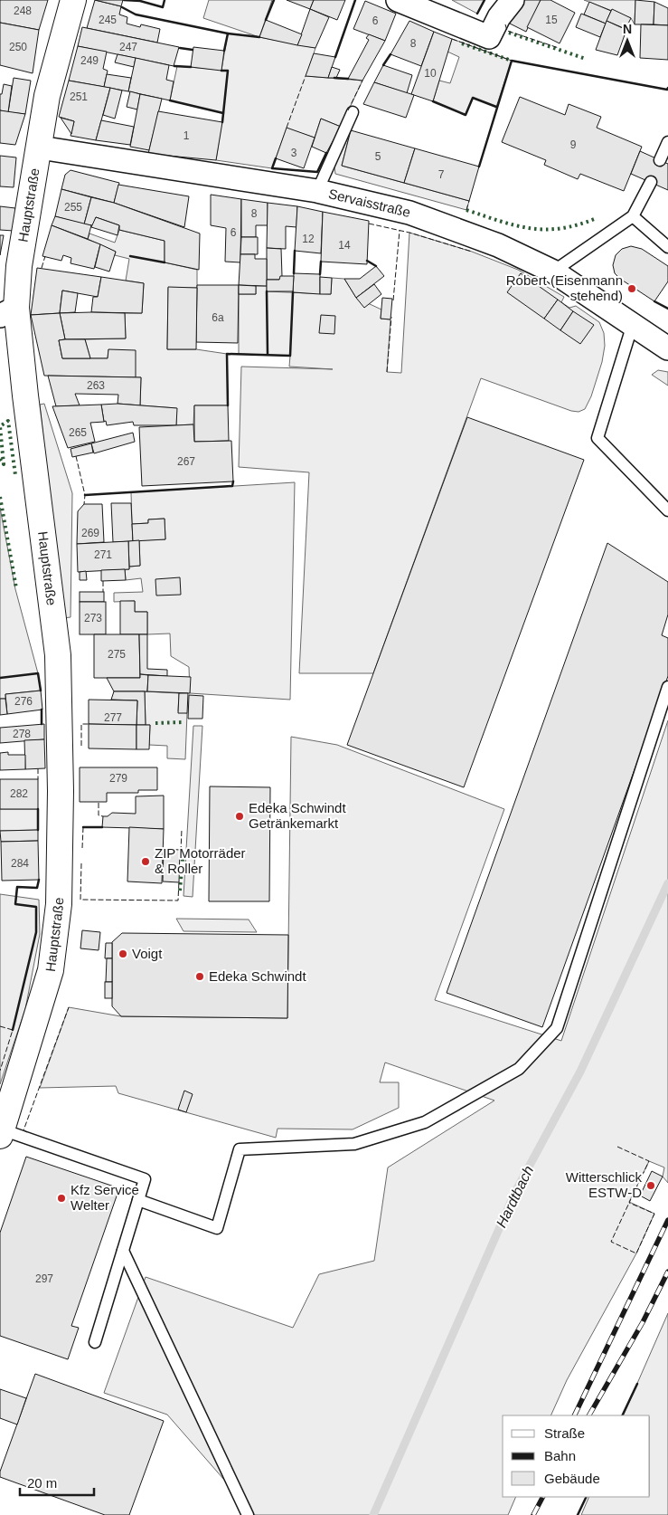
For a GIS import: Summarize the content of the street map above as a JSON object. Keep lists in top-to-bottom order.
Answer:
{
  "streets": {
    "main road": ["Hauptstraße"],
    "street": ["Servaisstraße"]
  },
  "crossings": [
    ["Servaisstraße", "Hauptstraße"]
  ],
  "water": ["Hardtbach"],
  "places": [
    "Robert (Eisenmann stehend)",
    "Edeka Schwindt Getränkemarkt",
    "ZIP Motorräder & Roller",
    "Voigt",
    "Edeka Schwindt",
    "Witterschlick ESTW-D",
    "Kfz Service Welter"
  ],
  "house_numbers": [
    "248",
    "245",
    "15",
    "6",
    "8",
    "250",
    "247",
    "249",
    "10",
    "251",
    "1",
    "9",
    "3",
    "5",
    "7",
    "255",
    "8",
    "6",
    "12",
    "14",
    "6a",
    "263",
    "265",
    "267",
    "269",
    "271",
    "273",
    "275",
    "276",
    "277",
    "278",
    "279",
    "282",
    "284",
    "297"
  ],
  "legend": ["Straße", "Bahn", "Gebäude"],
  "scale_bar": "20 m",
  "north": "top"
}
